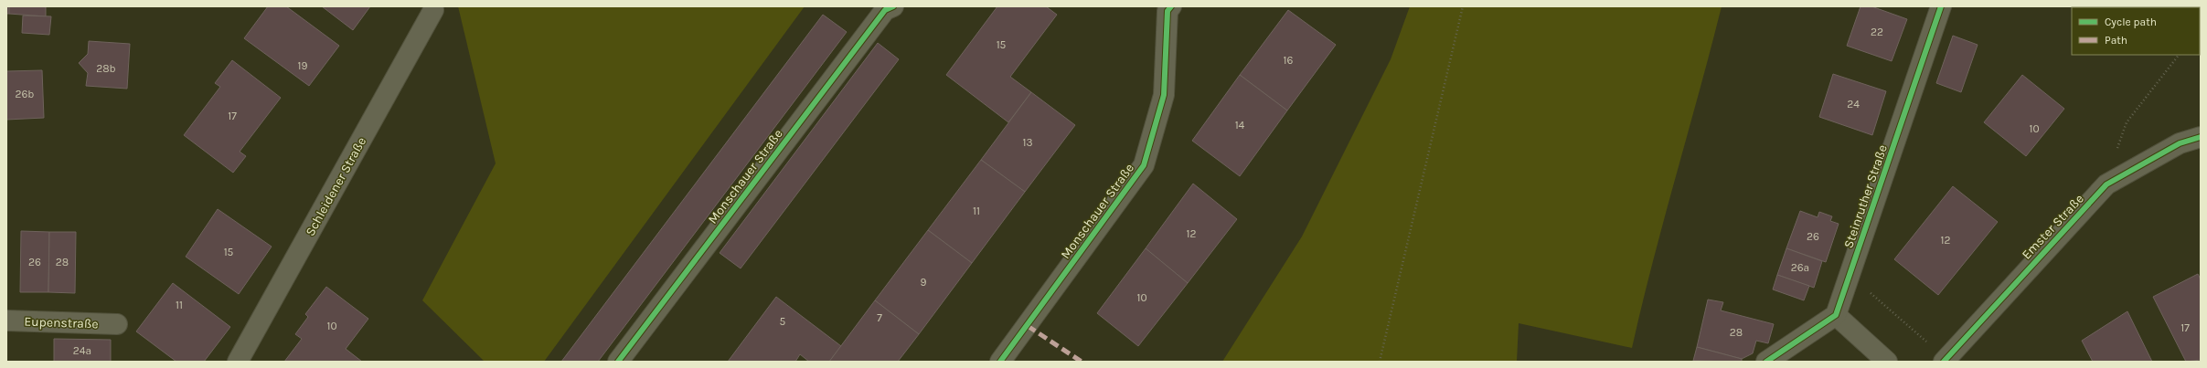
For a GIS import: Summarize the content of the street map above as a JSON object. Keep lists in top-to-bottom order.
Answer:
{
  "streets": {
    "street": [
      "Monschauer Straße",
      "Schleidener Straße",
      "Steinruther Straße",
      "Emster Straße",
      "Eupenstraße"
    ]
  },
  "house_numbers": [
    "22",
    "15",
    "16",
    "19",
    "28b",
    "26b",
    "24",
    "17",
    "14",
    "10",
    "13",
    "11",
    "12",
    "26",
    "12",
    "15",
    "26",
    "28",
    "26a",
    "9",
    "10",
    "11",
    "7",
    "5",
    "10",
    "17",
    "28",
    "24a"
  ],
  "legend": ["Cycle path", "Path"]
}
